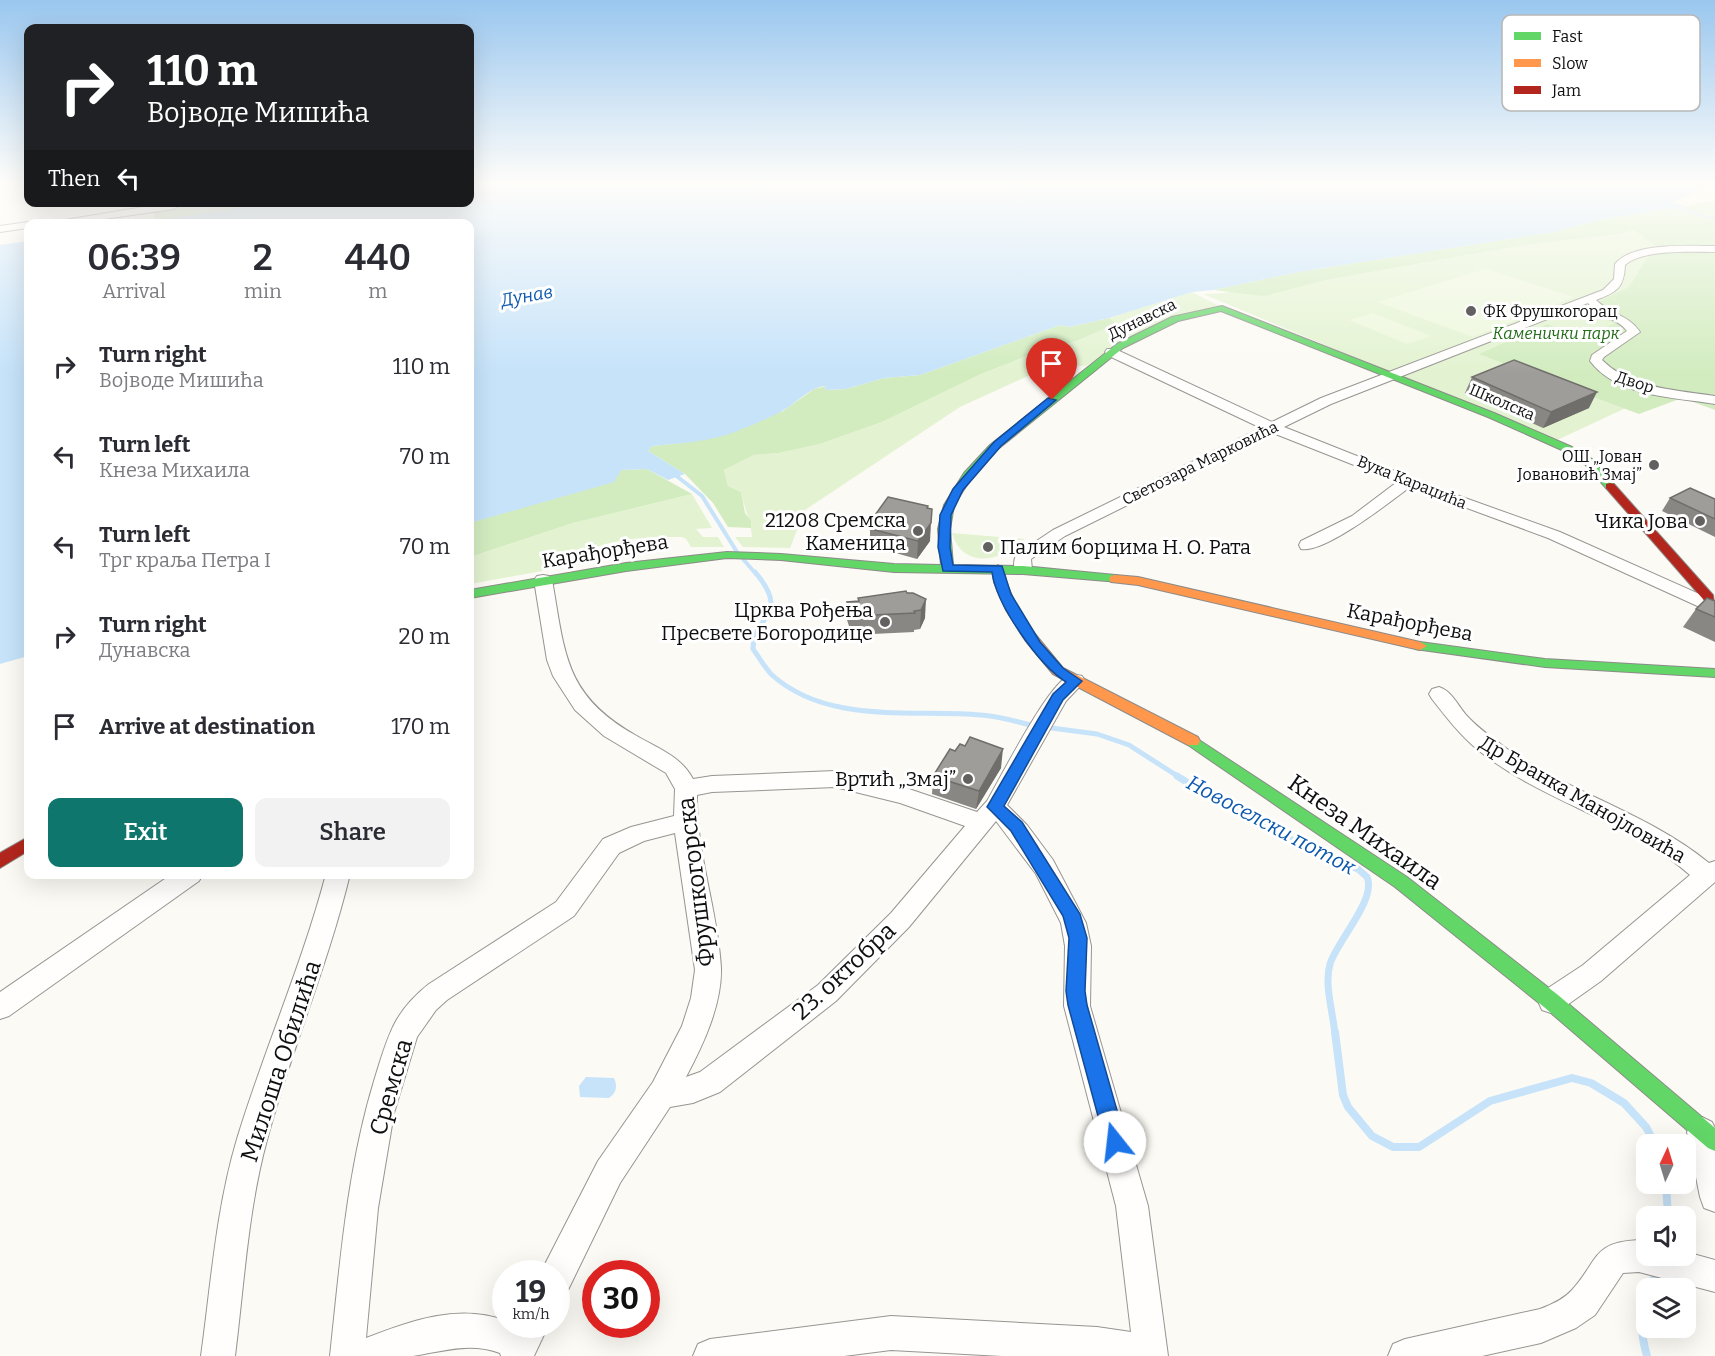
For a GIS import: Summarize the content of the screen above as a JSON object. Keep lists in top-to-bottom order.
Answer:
{
  "streets": {
    "street": [
      "Дунавска",
      "Двор",
      "Школска",
      "Светозара Марковића",
      "Вука Караџића",
      "Карађорђева",
      "Др Бранка Манојловића",
      "Кнеза Михаила",
      "Фрушкогорска",
      "23. октобра",
      "Милоша Обилића",
      "Сремска"
    ]
  },
  "crossings": [
    ["Дунавска", "Школска"],
    ["Дунавска", "Вука Караџића"],
    ["Дунавска", "Карађорђева"],
    ["Школска", "Светозара Марковића"],
    ["Школска", "Вука Караџића"],
    ["Светозара Марковића", "Вука Караџића"],
    ["Светозара Марковића", "Карађорђева"],
    ["Карађорђева", "Кнеза Михаила"],
    ["Карађорђева", "Фрушкогорска"],
    ["Др Бранка Манојловића", "Кнеза Михаила"],
    ["Кнеза Михаила", "23. октобра"],
    ["Фрушкогорска", "23. октобра"],
    ["Фрушкогорска", "Сремска"]
  ],
  "water": ["Дунав", "Новоселски поток"],
  "parks": ["Каменички парк"],
  "places": [
    "ФК Фрушкогорац",
    "ОШ „Јован Јовановић Змај”",
    "Чика Јова",
    "21208 Сремска Каменица",
    "Палим борцима Н. О. Рата",
    "Црква Рођења Пресвете Богородице",
    "Вртић „Змај”"
  ],
  "legend": ["Fast", "Slow", "Jam"],
  "north": "top",
  "page": {
    "turn": ["110 m", "Војводе Мишића"],
    "then": "Then",
    "eta": [
      "06:39",
      "Arrival",
      "2",
      "min",
      "440",
      "m"
    ],
    "list": [
      {
        "name": "Turn right",
        "note": "Војводе Мишића",
        "value": "110 m"
      },
      {
        "name": "Turn left",
        "note": "Кнеза Михаила",
        "value": "70 m"
      },
      {
        "name": "Turn left",
        "note": "Трг краља Петра I",
        "value": "70 m"
      },
      {
        "name": "Turn right",
        "note": "Дунавска",
        "value": "20 m"
      },
      {
        "name": "Arrive at destination",
        "value": "170 m"
      }
    ],
    "buttons": ["Exit", "Share"],
    "speed": "19 km/h",
    "limit": "30"
  }
}
